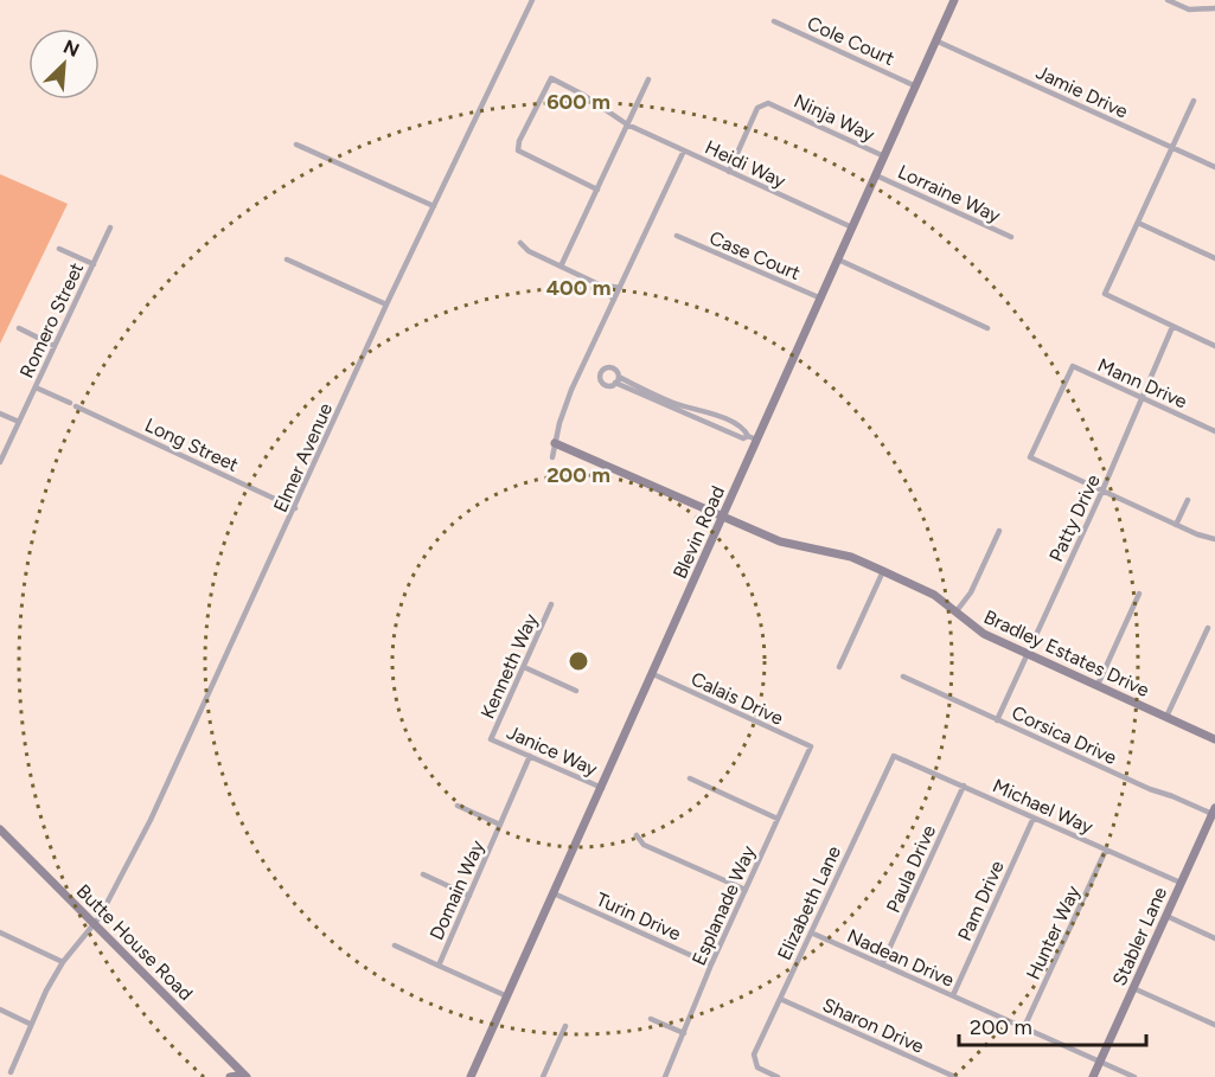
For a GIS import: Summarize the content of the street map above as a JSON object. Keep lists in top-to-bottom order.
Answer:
{
  "streets": {
    "street": [
      "Cole Court",
      "Jamie Drive",
      "Ninja Way",
      "Heidi Way",
      "Lorraine Way",
      "Case Court",
      "Romero Street",
      "Mann Drive",
      "Long Street",
      "Elmer Avenue",
      "Patty Drive",
      "Blevin Road",
      "Bradley Estates Drive",
      "Kenneth Way",
      "Calais Drive",
      "Corsica Drive",
      "Janice Way",
      "Michael Way",
      "Paula Drive",
      "Domain Way",
      "Pam Drive",
      "Elizabeth Lane",
      "Esplanade Way",
      "Turin Drive",
      "Hunter Way",
      "Stabler Lane",
      "Butte House Road",
      "Nadean Drive",
      "Sharon Drive"
    ]
  },
  "crossings": [
    ["Cole Court", "Blevin Road"],
    ["Jamie Drive", "Blevin Road"],
    ["Ninja Way", "Heidi Way"],
    ["Ninja Way", "Blevin Road"],
    ["Heidi Way", "Blevin Road"],
    ["Lorraine Way", "Blevin Road"],
    ["Case Court", "Blevin Road"],
    ["Mann Drive", "Patty Drive"],
    ["Long Street", "Elmer Avenue"],
    ["Elmer Avenue", "Butte House Road"],
    ["Patty Drive", "Bradley Estates Drive"],
    ["Patty Drive", "Corsica Drive"],
    ["Blevin Road", "Bradley Estates Drive"],
    ["Blevin Road", "Calais Drive"],
    ["Blevin Road", "Janice Way"],
    ["Blevin Road", "Domain Way"],
    ["Blevin Road", "Turin Drive"],
    ["Kenneth Way", "Janice Way"],
    ["Calais Drive", "Esplanade Way"],
    ["Corsica Drive", "Stabler Lane"],
    ["Janice Way", "Domain Way"],
    ["Michael Way", "Paula Drive"],
    ["Michael Way", "Pam Drive"],
    ["Michael Way", "Elizabeth Lane"],
    ["Michael Way", "Hunter Way"],
    ["Michael Way", "Stabler Lane"],
    ["Paula Drive", "Nadean Drive"],
    ["Pam Drive", "Nadean Drive"],
    ["Elizabeth Lane", "Nadean Drive"],
    ["Elizabeth Lane", "Sharon Drive"],
    ["Esplanade Way", "Turin Drive"],
    ["Hunter Way", "Nadean Drive"],
    ["Stabler Lane", "Nadean Drive"]
  ],
  "scale_bar": "200 m",
  "north": "top right",
  "rings": ["600 m", "400 m", "200 m"]
}
